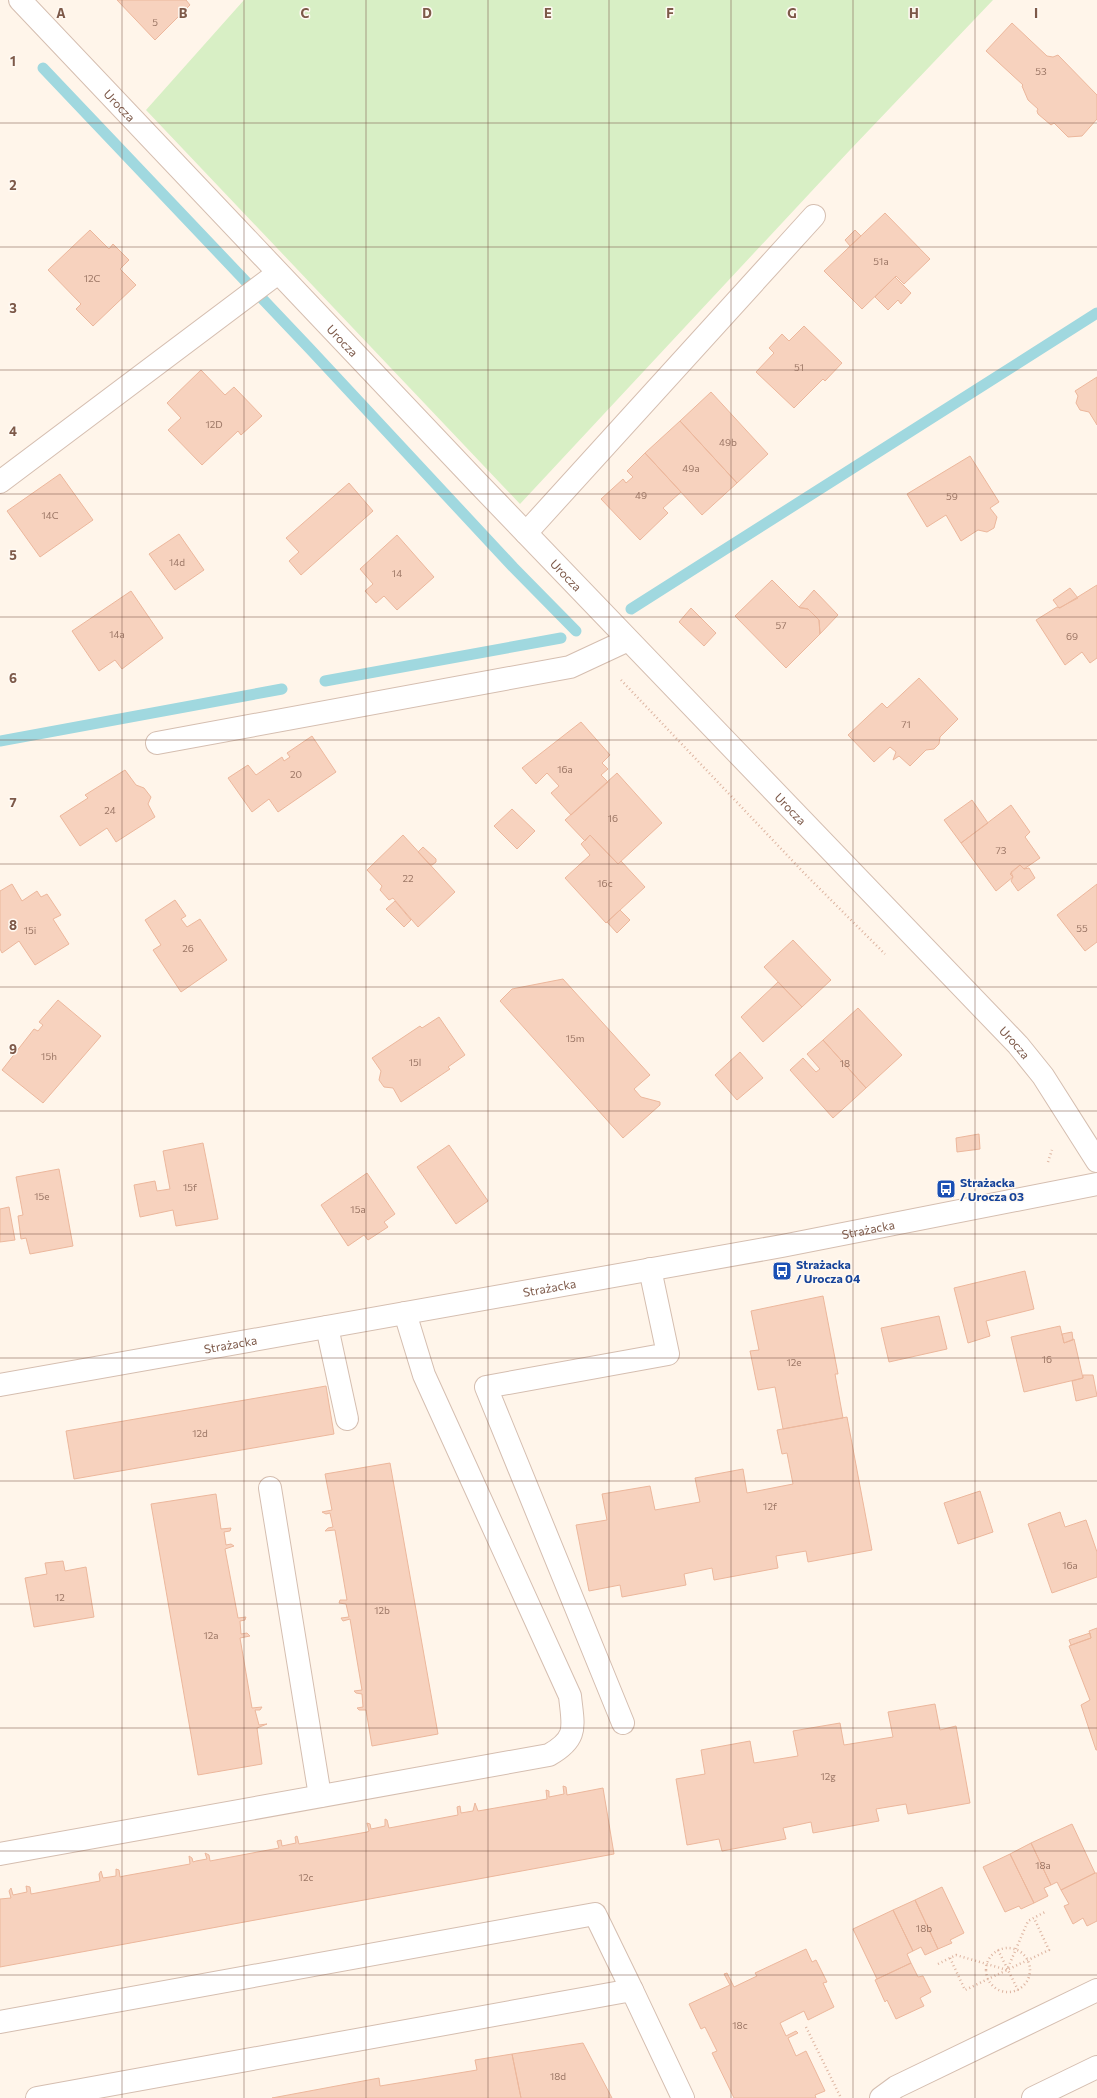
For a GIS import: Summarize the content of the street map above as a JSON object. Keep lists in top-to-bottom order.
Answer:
{
  "streets": {
    "street": ["Urocza", "Strażacka"]
  },
  "places": {
    "bus stop": ["Strażacka / Urocza 03", "Strażacka / Urocza 04"]
  },
  "house_numbers": [
    "5",
    "53",
    "51a",
    "12C",
    "51",
    "12D",
    "49b",
    "49a",
    "49",
    "59",
    "14C",
    "14d",
    "14",
    "57",
    "14a",
    "69",
    "71",
    "16a",
    "20",
    "24",
    "16",
    "73",
    "22",
    "16c",
    "55",
    "15i",
    "26",
    "15m",
    "15h",
    "15l",
    "18",
    "15f",
    "15e",
    "15a",
    "16",
    "12e",
    "12d",
    "12f",
    "16a",
    "12",
    "12b",
    "12a",
    "12g",
    "18a",
    "12c",
    "18b",
    "18c",
    "18d"
  ],
  "grid": {
    "columns": [
      "A",
      "B",
      "C",
      "D",
      "E",
      "F",
      "G",
      "H",
      "I"
    ],
    "rows": [
      "1",
      "2",
      "3",
      "4",
      "5",
      "6",
      "7",
      "8",
      "9"
    ]
  }
}
